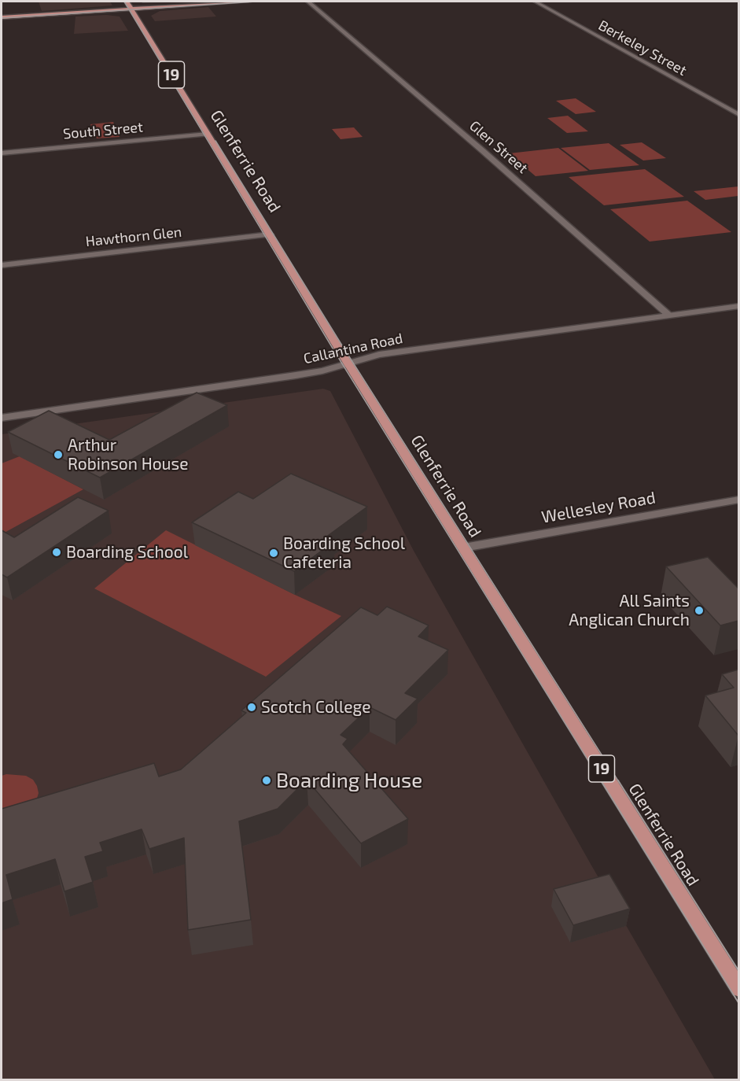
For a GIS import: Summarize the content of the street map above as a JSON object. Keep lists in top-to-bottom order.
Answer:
{
  "streets": {
    "main road": ["19", "Glenferrie Road"],
    "street": [
      "Berkeley Street",
      "South Street",
      "Glen Street",
      "Hawthorn Glen",
      "Callantina Road",
      "Wellesley Road"
    ]
  },
  "crossings": [
    ["South Street", "Glenferrie Road"],
    ["Glen Street", "Callantina Road"],
    ["Glenferrie Road", "Hawthorn Glen"],
    ["Glenferrie Road", "Callantina Road"],
    ["Glenferrie Road", "Wellesley Road"]
  ],
  "places": [
    "Arthur Robinson House",
    "Boarding School",
    "Boarding School Cafeteria",
    "All Saints Anglican Church",
    "Scotch College",
    "Boarding House"
  ]
}
